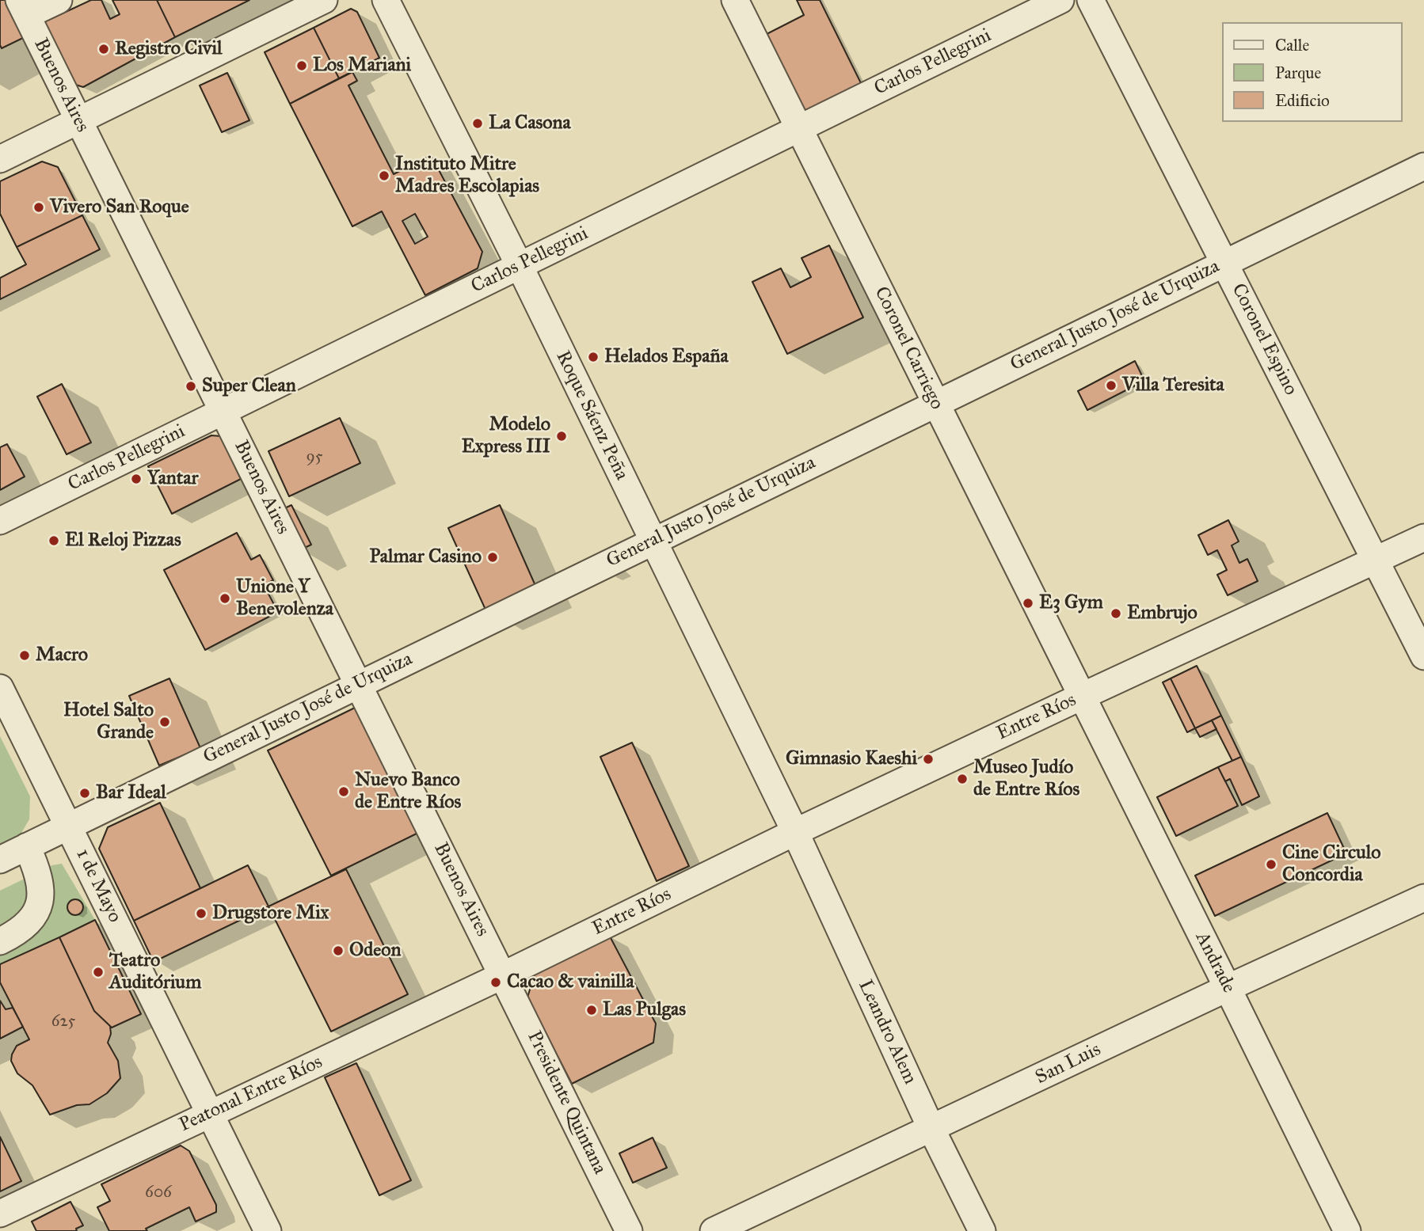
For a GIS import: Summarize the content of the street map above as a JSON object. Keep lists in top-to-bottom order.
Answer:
{
  "streets": {
    "street": [
      "Carlos Pellegrini",
      "Buenos Aires",
      "General Justo José de Urquiza",
      "Coronel Espino",
      "Coronel Carriego",
      "Roque Sáenz Peña",
      "Entre Ríos",
      "1 de Mayo",
      "Andrade",
      "Leandro Alem",
      "San Luis",
      "Peatonal Entre Ríos",
      "Presidente Quintana"
    ]
  },
  "crossings": [
    ["Carlos Pellegrini", "Buenos Aires"],
    ["Carlos Pellegrini", "Coronel Carriego"],
    ["Carlos Pellegrini", "Roque Sáenz Peña"],
    ["Buenos Aires", "General Justo José de Urquiza"],
    ["Buenos Aires", "Entre Ríos"],
    ["Buenos Aires", "Peatonal Entre Ríos"],
    ["Buenos Aires", "Presidente Quintana"],
    ["General Justo José de Urquiza", "Coronel Espino"],
    ["General Justo José de Urquiza", "Coronel Carriego"],
    ["General Justo José de Urquiza", "Roque Sáenz Peña"],
    ["General Justo José de Urquiza", "1 de Mayo"],
    ["Coronel Espino", "Entre Ríos"],
    ["Coronel Carriego", "Entre Ríos"],
    ["Coronel Carriego", "Andrade"],
    ["Roque Sáenz Peña", "Entre Ríos"],
    ["Roque Sáenz Peña", "Leandro Alem"],
    ["Entre Ríos", "Andrade"],
    ["Entre Ríos", "Leandro Alem"],
    ["Entre Ríos", "Peatonal Entre Ríos"],
    ["Entre Ríos", "Presidente Quintana"],
    ["1 de Mayo", "Peatonal Entre Ríos"],
    ["Andrade", "San Luis"],
    ["Leandro Alem", "San Luis"],
    ["Peatonal Entre Ríos", "Presidente Quintana"]
  ],
  "places": [
    "Registro Civil",
    "Los Mariani",
    "La Casona",
    "Instituto Mitre Madres Escolapias",
    "Vivero San Roque",
    "Helados España",
    "Villa Teresita",
    "Super Clean",
    "Modelo Express III",
    "Yantar",
    "El Reloj Pizzas",
    "Palmar Casino",
    "Unione Y Benevolenza",
    "E3 Gym",
    "Embrujo",
    "Macro",
    "Hotel Salto Grande",
    "Gimnasio Kaeshi",
    "Museo Judío de Entre Ríos",
    "Nuevo Banco de Entre Ríos",
    "Bar Ideal",
    "Cine Circulo Concordia",
    "Drugstore Mix",
    "Odeon",
    "Teatro Auditórium",
    "Cacao & vainilla",
    "Las Pulgas"
  ],
  "house_numbers": ["95", "625", "606"],
  "legend": ["Calle", "Parque", "Edificio"]
}
